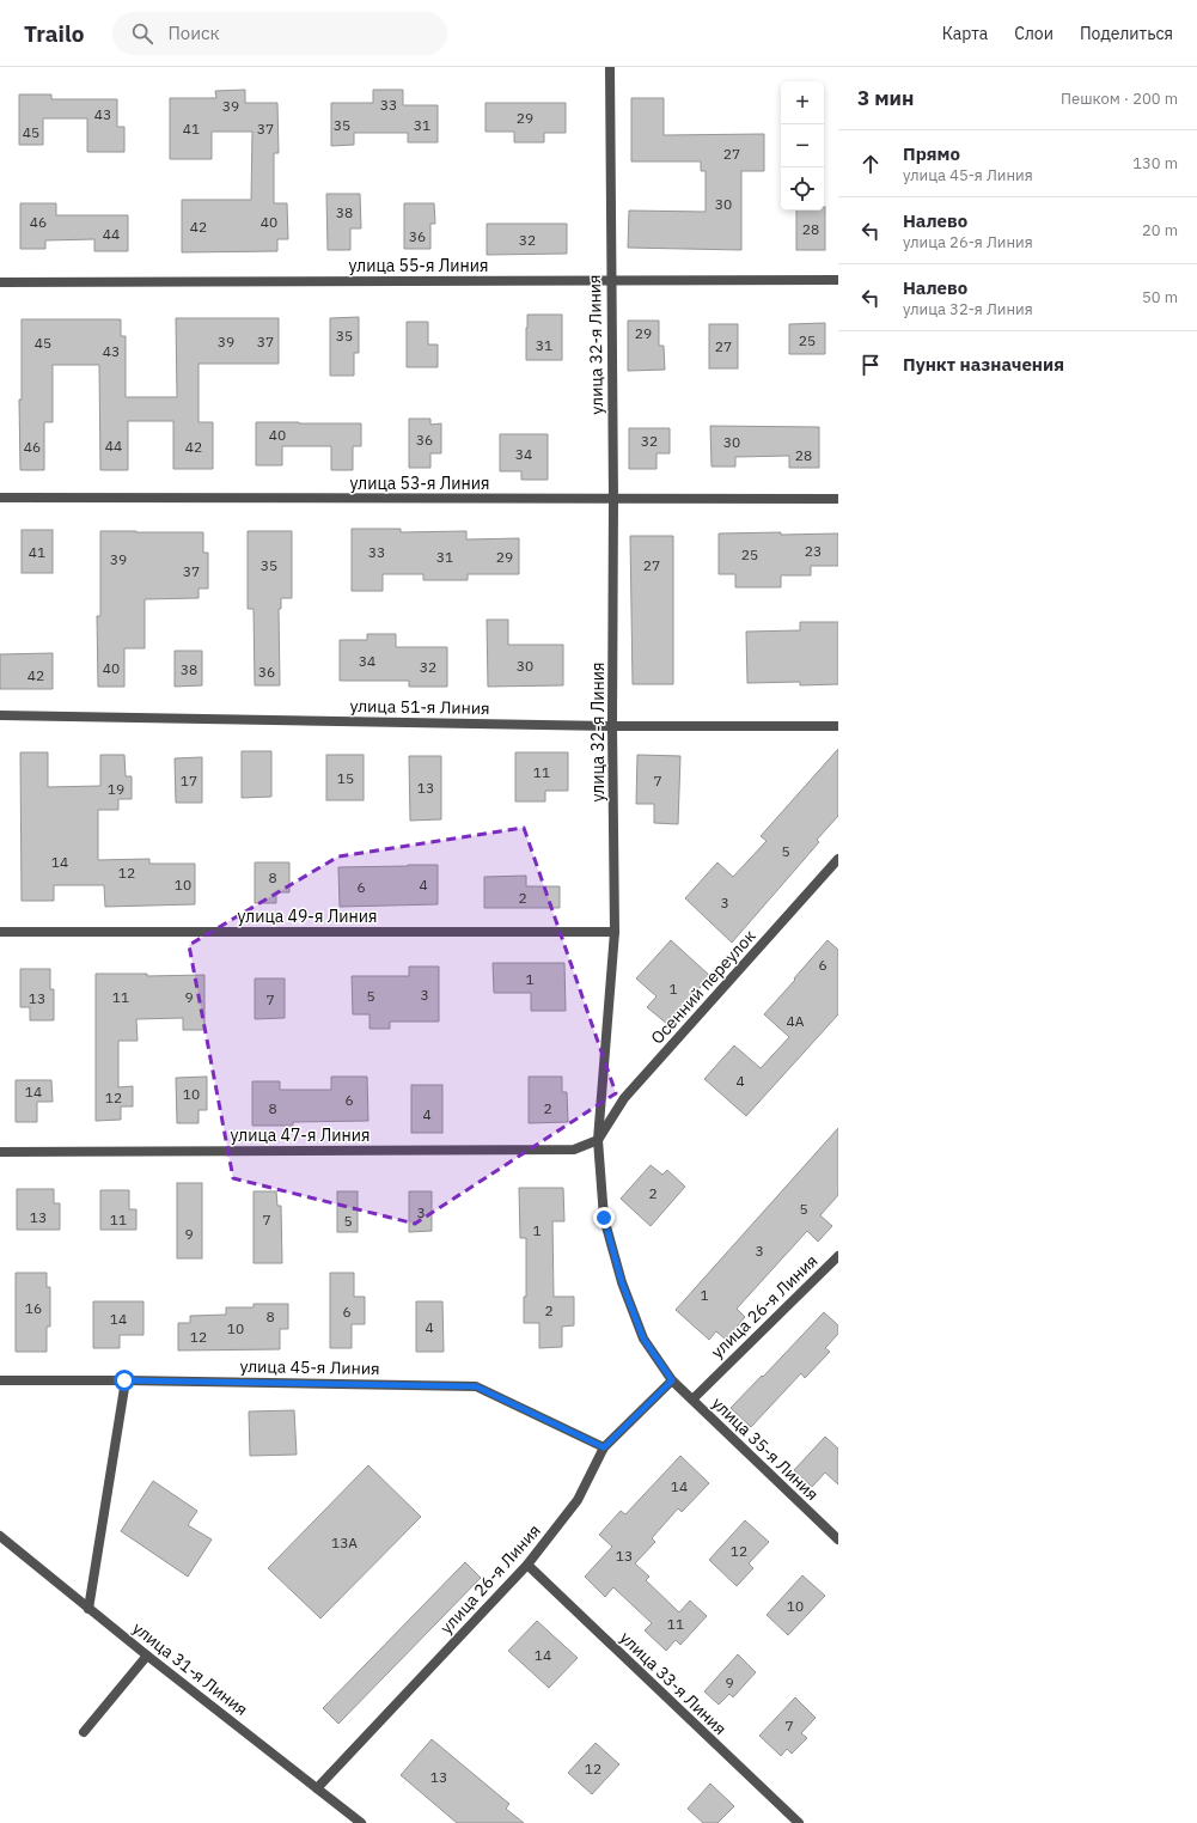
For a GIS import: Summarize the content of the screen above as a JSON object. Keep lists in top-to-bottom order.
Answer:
{
  "streets": {
    "street": [
      "улица 55-я Линия",
      "улица 32-я Линия",
      "улица 53-я Линия",
      "улица 51-я Линия",
      "улица 49-я Линия",
      "Осенний переулок",
      "улица 47-я Линия",
      "улица 26-я Линия",
      "улица 45-я Линия",
      "улица 35-я Линия",
      "улица 31-я Линия",
      "улица 33-я Линия"
    ]
  },
  "crossings": [
    ["улица 55-я Линия", "улица 32-я Линия"],
    ["улица 32-я Линия", "улица 53-я Линия"],
    ["улица 32-я Линия", "улица 51-я Линия"],
    ["улица 32-я Линия", "улица 49-я Линия"],
    ["улица 32-я Линия", "Осенний переулок"],
    ["улица 32-я Линия", "улица 47-я Линия"],
    ["улица 32-я Линия", "улица 26-я Линия"],
    ["улица 32-я Линия", "улица 35-я Линия"],
    ["Осенний переулок", "улица 47-я Линия"],
    ["улица 26-я Линия", "улица 45-я Линия"],
    ["улица 26-я Линия", "улица 35-я Линия"],
    ["улица 26-я Линия", "улица 31-я Линия"],
    ["улица 26-я Линия", "улица 33-я Линия"]
  ],
  "house_numbers": [
    "33",
    "39",
    "43",
    "29",
    "35",
    "31",
    "41",
    "37",
    "45",
    "27",
    "30",
    "38",
    "46",
    "40",
    "42",
    "28",
    "44",
    "36",
    "32",
    "29",
    "35",
    "25",
    "39",
    "37",
    "45",
    "31",
    "27",
    "43",
    "40",
    "36",
    "32",
    "30",
    "44",
    "46",
    "42",
    "34",
    "28",
    "23",
    "41",
    "33",
    "25",
    "31",
    "29",
    "39",
    "35",
    "27",
    "37",
    "34",
    "30",
    "32",
    "40",
    "38",
    "36",
    "42",
    "11",
    "15",
    "17",
    "7",
    "13",
    "19",
    "5",
    "14",
    "12",
    "8",
    "10",
    "4",
    "6",
    "2",
    "3",
    "6",
    "1",
    "1",
    "3",
    "5",
    "11",
    "9",
    "13",
    "7",
    "4А",
    "4",
    "14",
    "10",
    "12",
    "6",
    "8",
    "2",
    "4",
    "2",
    "5",
    "3",
    "13",
    "11",
    "7",
    "5",
    "1",
    "9",
    "3",
    "1",
    "16",
    "2",
    "6",
    "8",
    "14",
    "4",
    "10",
    "12",
    "14",
    "13А",
    "12",
    "13",
    "10",
    "11",
    "14",
    "9",
    "7",
    "12",
    "13"
  ],
  "page": {
    "header": "Trailo",
    "search": "Поиск",
    "nav": ["Карта", "Слои", "Поделиться"],
    "heading": ["3 мин", "Пешком · 200 m"],
    "map_buttons": ["+", "−"],
    "list": [
      ["Прямо", "улица 45-я Линия", "130 m"],
      ["Налево", "улица 26-я Линия", "20 m"],
      ["Налево", "улица 32-я Линия", "50 m"],
      "Пункт назначения"
    ]
  }
}
